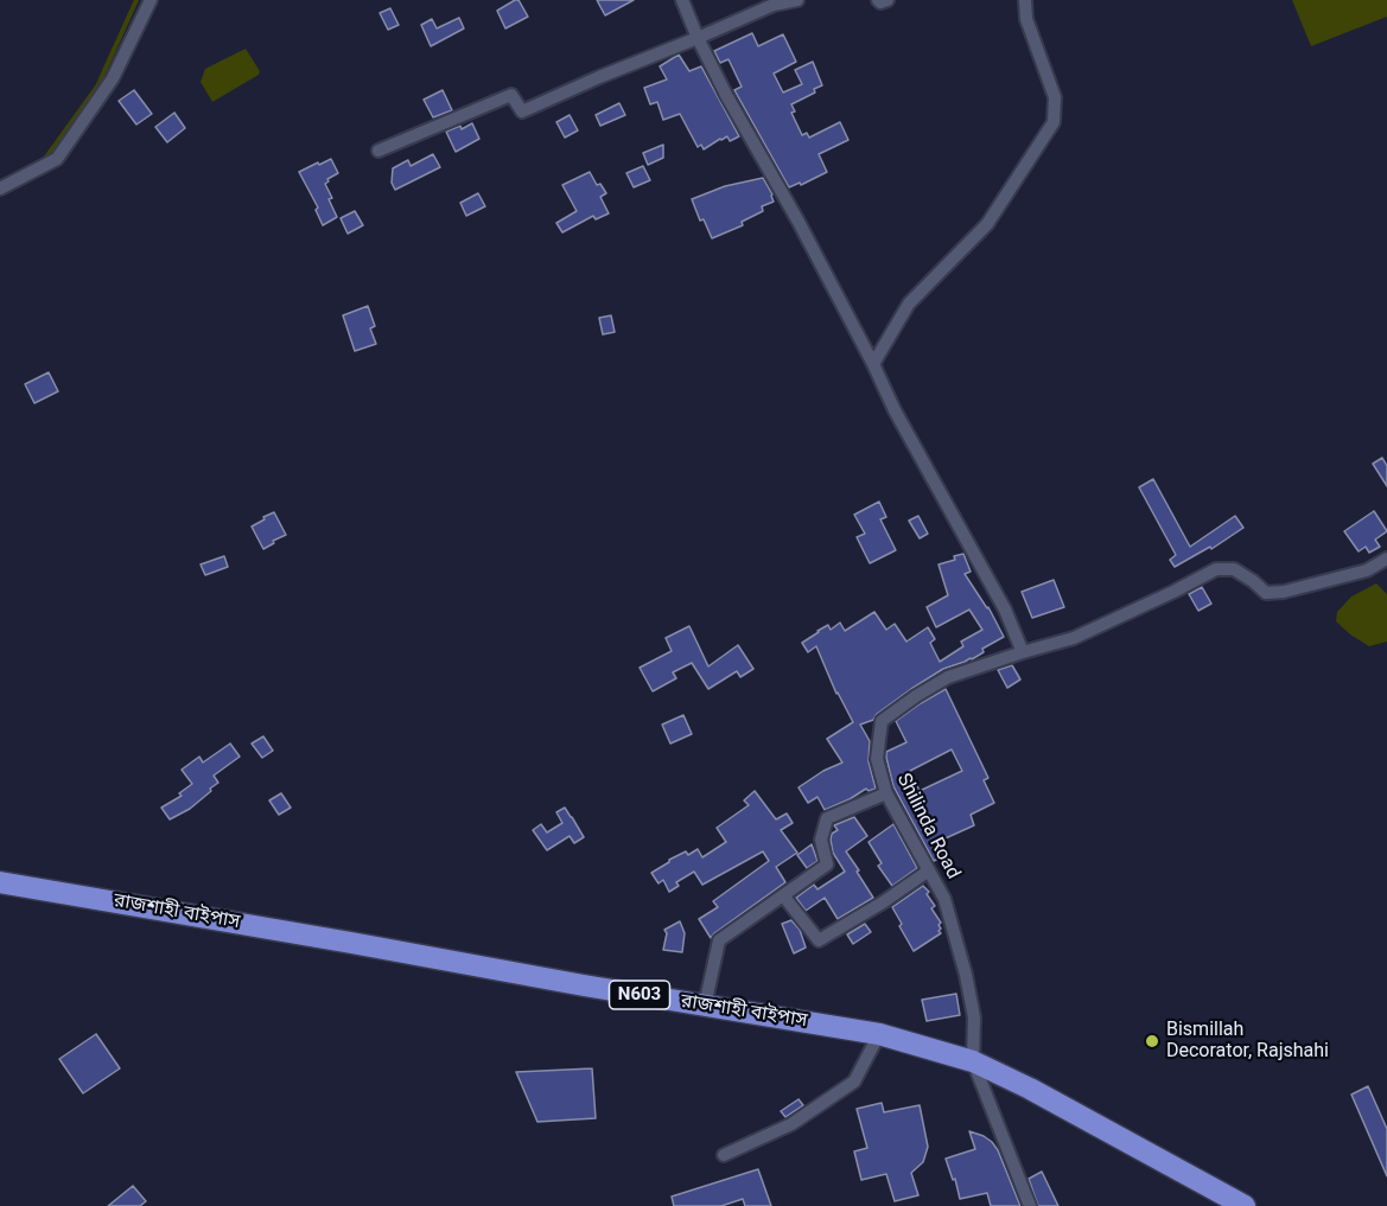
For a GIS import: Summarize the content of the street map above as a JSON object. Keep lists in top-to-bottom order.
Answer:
{
  "streets": {
    "highway": ["রাজশাহী বাইপাস", "N603"],
    "street": ["Shilinda Road"]
  },
  "crossings": [
    ["Shilinda Road", "রাজশাহী বাইপাস"]
  ],
  "places": ["Bismillah Decorator, Rajshahi"]
}
